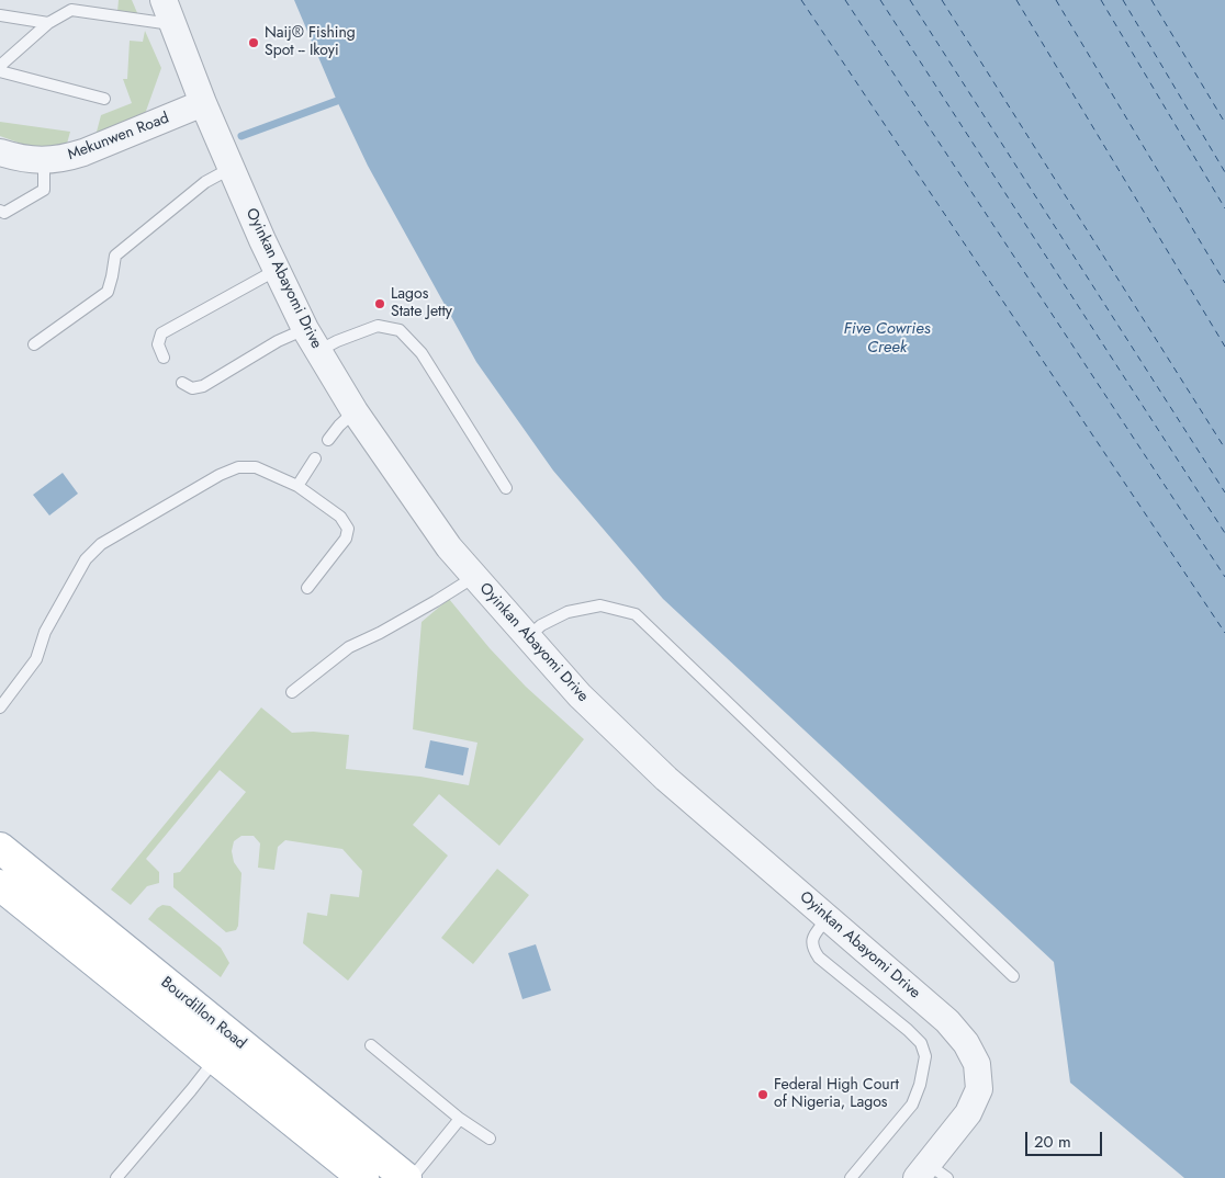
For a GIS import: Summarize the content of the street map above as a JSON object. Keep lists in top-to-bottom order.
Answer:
{
  "streets": {
    "main road": ["Bourdillon Road"],
    "street": ["Mekunwen Road", "Oyinkan Abayomi Drive"]
  },
  "crossings": [
    ["Mekunwen Road", "Oyinkan Abayomi Drive"]
  ],
  "water": ["Five Cowries Creek"],
  "places": ["Naij® Fishing Spot -- Ikoyi", "Lagos State Jetty", "Federal High Court of Nigeria, Lagos"],
  "scale_bar": "20 m"
}
